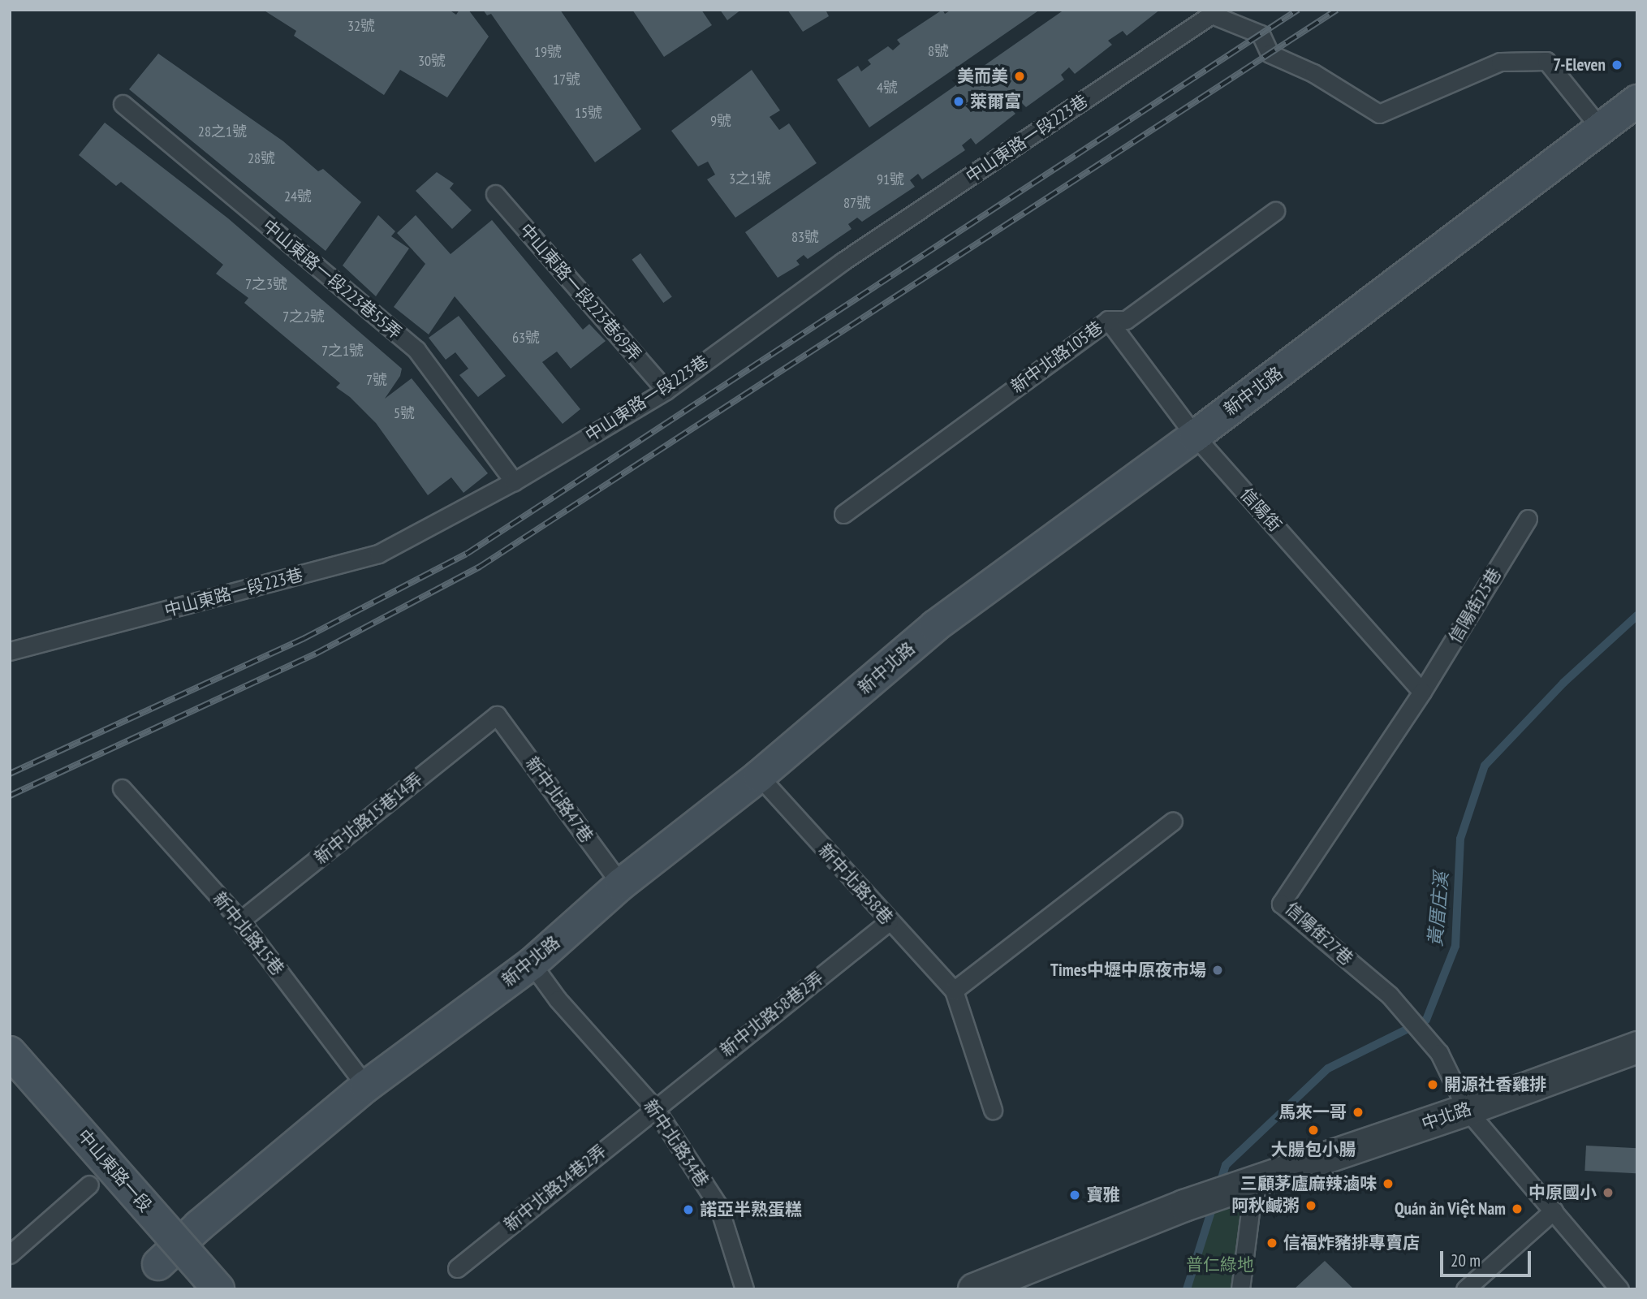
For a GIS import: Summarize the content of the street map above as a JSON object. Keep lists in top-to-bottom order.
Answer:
{
  "streets": {
    "street": ["新中北路", "中北路", "中山東路一段"],
    "lane": [
      "中山東路一段223巷",
      "中山東路一段223巷55弄",
      "中山東路一段223巷69弄",
      "新中北路105巷",
      "信陽街",
      "信陽街25巷",
      "新中北路47巷",
      "新中北路15巷14弄",
      "新中北路58巷",
      "新中北路15巷",
      "信陽街27巷",
      "新中北路58巷2弄",
      "新中北路34巷",
      "新中北路34巷2弄"
    ]
  },
  "crossings": [
    ["中山東路一段223巷", "中山東路一段223巷55弄"],
    ["中山東路一段223巷", "中山東路一段223巷69弄"],
    ["新中北路105巷", "信陽街"],
    ["新中北路", "信陽街"],
    ["新中北路", "新中北路47巷"],
    ["新中北路", "新中北路58巷"],
    ["新中北路", "新中北路15巷"],
    ["新中北路", "新中北路34巷"],
    ["信陽街", "信陽街25巷"],
    ["信陽街", "信陽街27巷"],
    ["信陽街25巷", "信陽街27巷"],
    ["新中北路47巷", "新中北路15巷14弄"],
    ["新中北路15巷14弄", "新中北路15巷"],
    ["新中北路58巷", "新中北路58巷2弄"],
    ["信陽街27巷", "中北路"],
    ["新中北路58巷2弄", "新中北路34巷"],
    ["新中北路58巷2弄", "新中北路34巷2弄"],
    ["新中北路34巷", "新中北路34巷2弄"]
  ],
  "water": ["黃厝庄溪"],
  "parks": ["普仁綠地"],
  "places": [
    "7-Eleven",
    "美而美",
    "萊爾富",
    "Times中壢中原夜市場",
    "開源社香雞排",
    "馬來一哥",
    "大腸包小腸",
    "三顧茅廬麻辣滷味",
    "中原國小",
    "寶雅",
    "阿秋鹹粥",
    "Quán ăn Việt Nam",
    "諾亞半熟蛋糕",
    "信福炸豬排專賣店"
  ],
  "house_numbers": [
    "32號",
    "8號",
    "19號",
    "30號",
    "17號",
    "4號",
    "15號",
    "9號",
    "28之1號",
    "28號",
    "3之1號",
    "91號",
    "24號",
    "87號",
    "83號",
    "7之3號",
    "7之2號",
    "63號",
    "7之1號",
    "7號",
    "5號"
  ],
  "scale_bar": "20 m"
}
